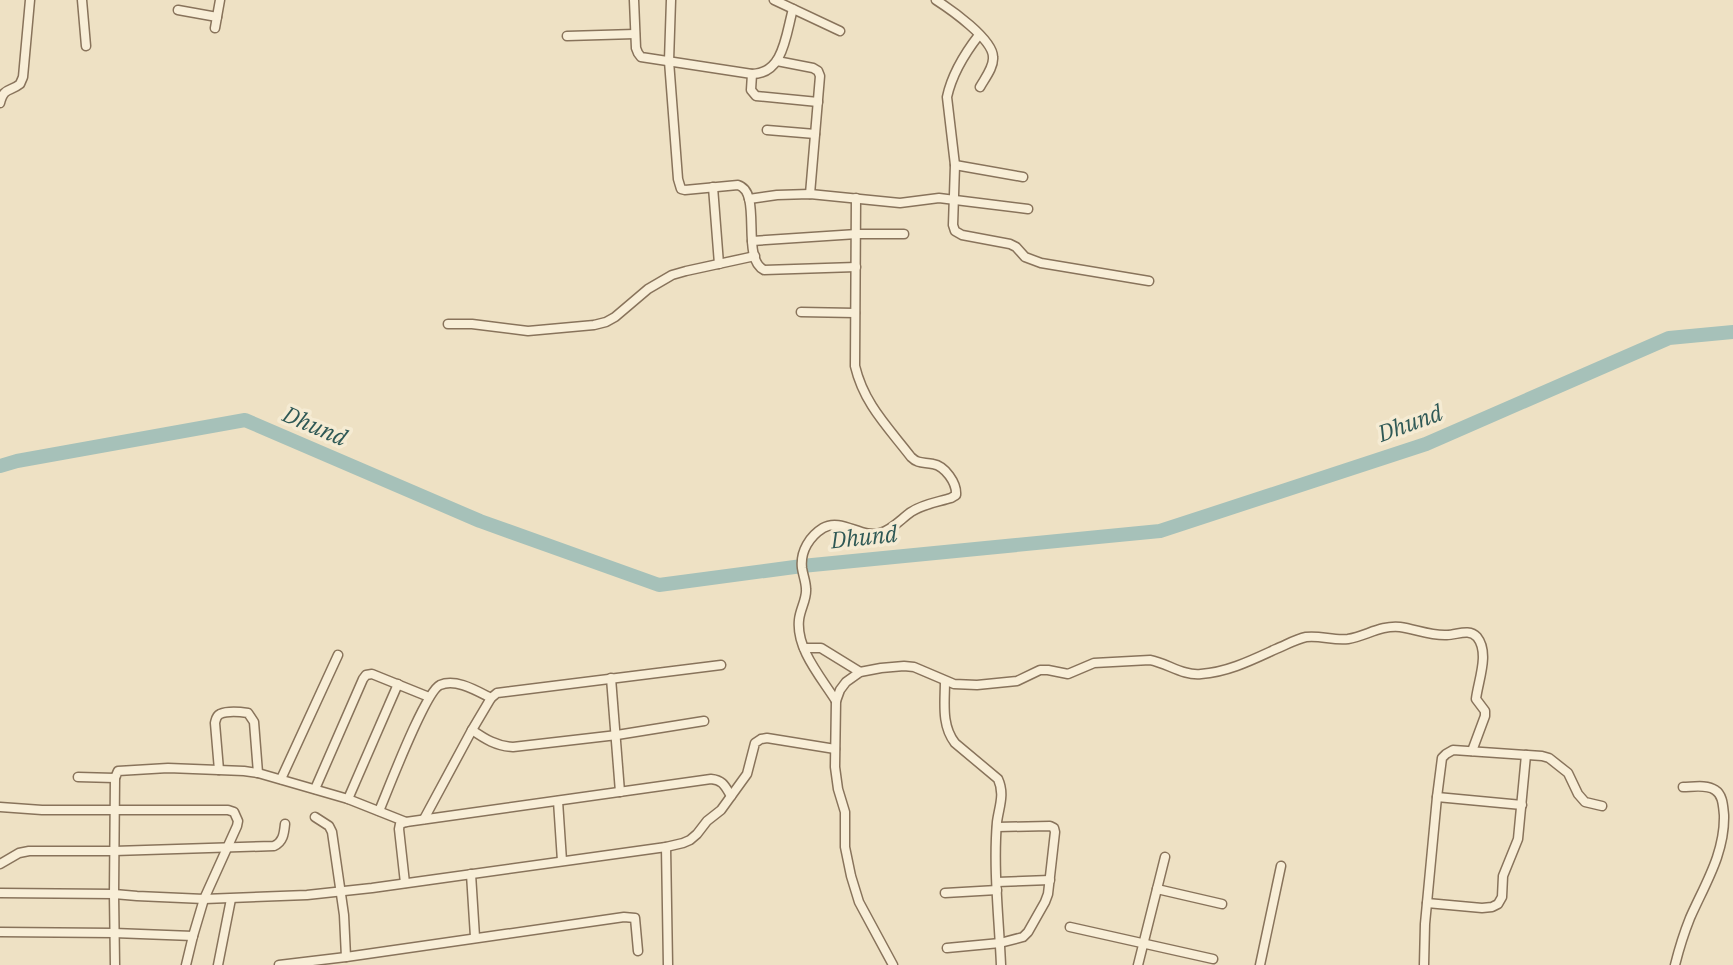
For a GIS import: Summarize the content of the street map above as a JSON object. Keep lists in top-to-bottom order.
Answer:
{
  "water": ["Dhund"]
}
